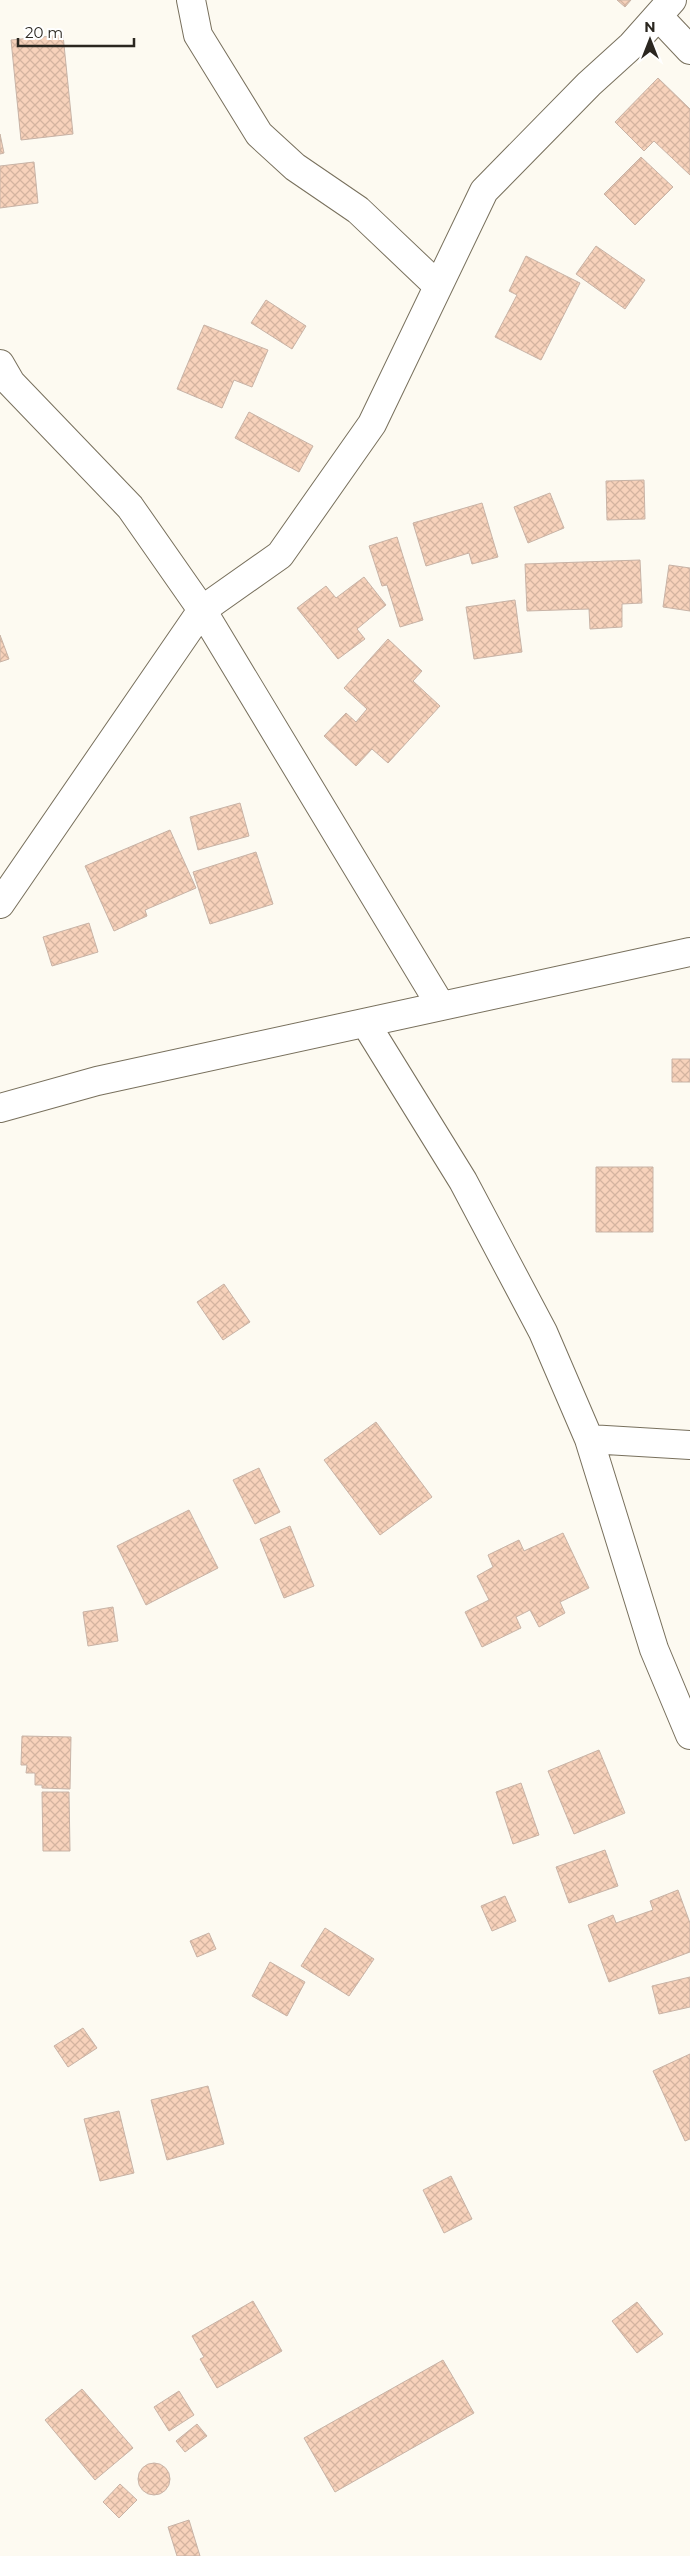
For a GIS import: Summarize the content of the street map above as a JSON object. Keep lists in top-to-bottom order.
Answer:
{
  "scale_bar": "20 m",
  "north": "top"
}
